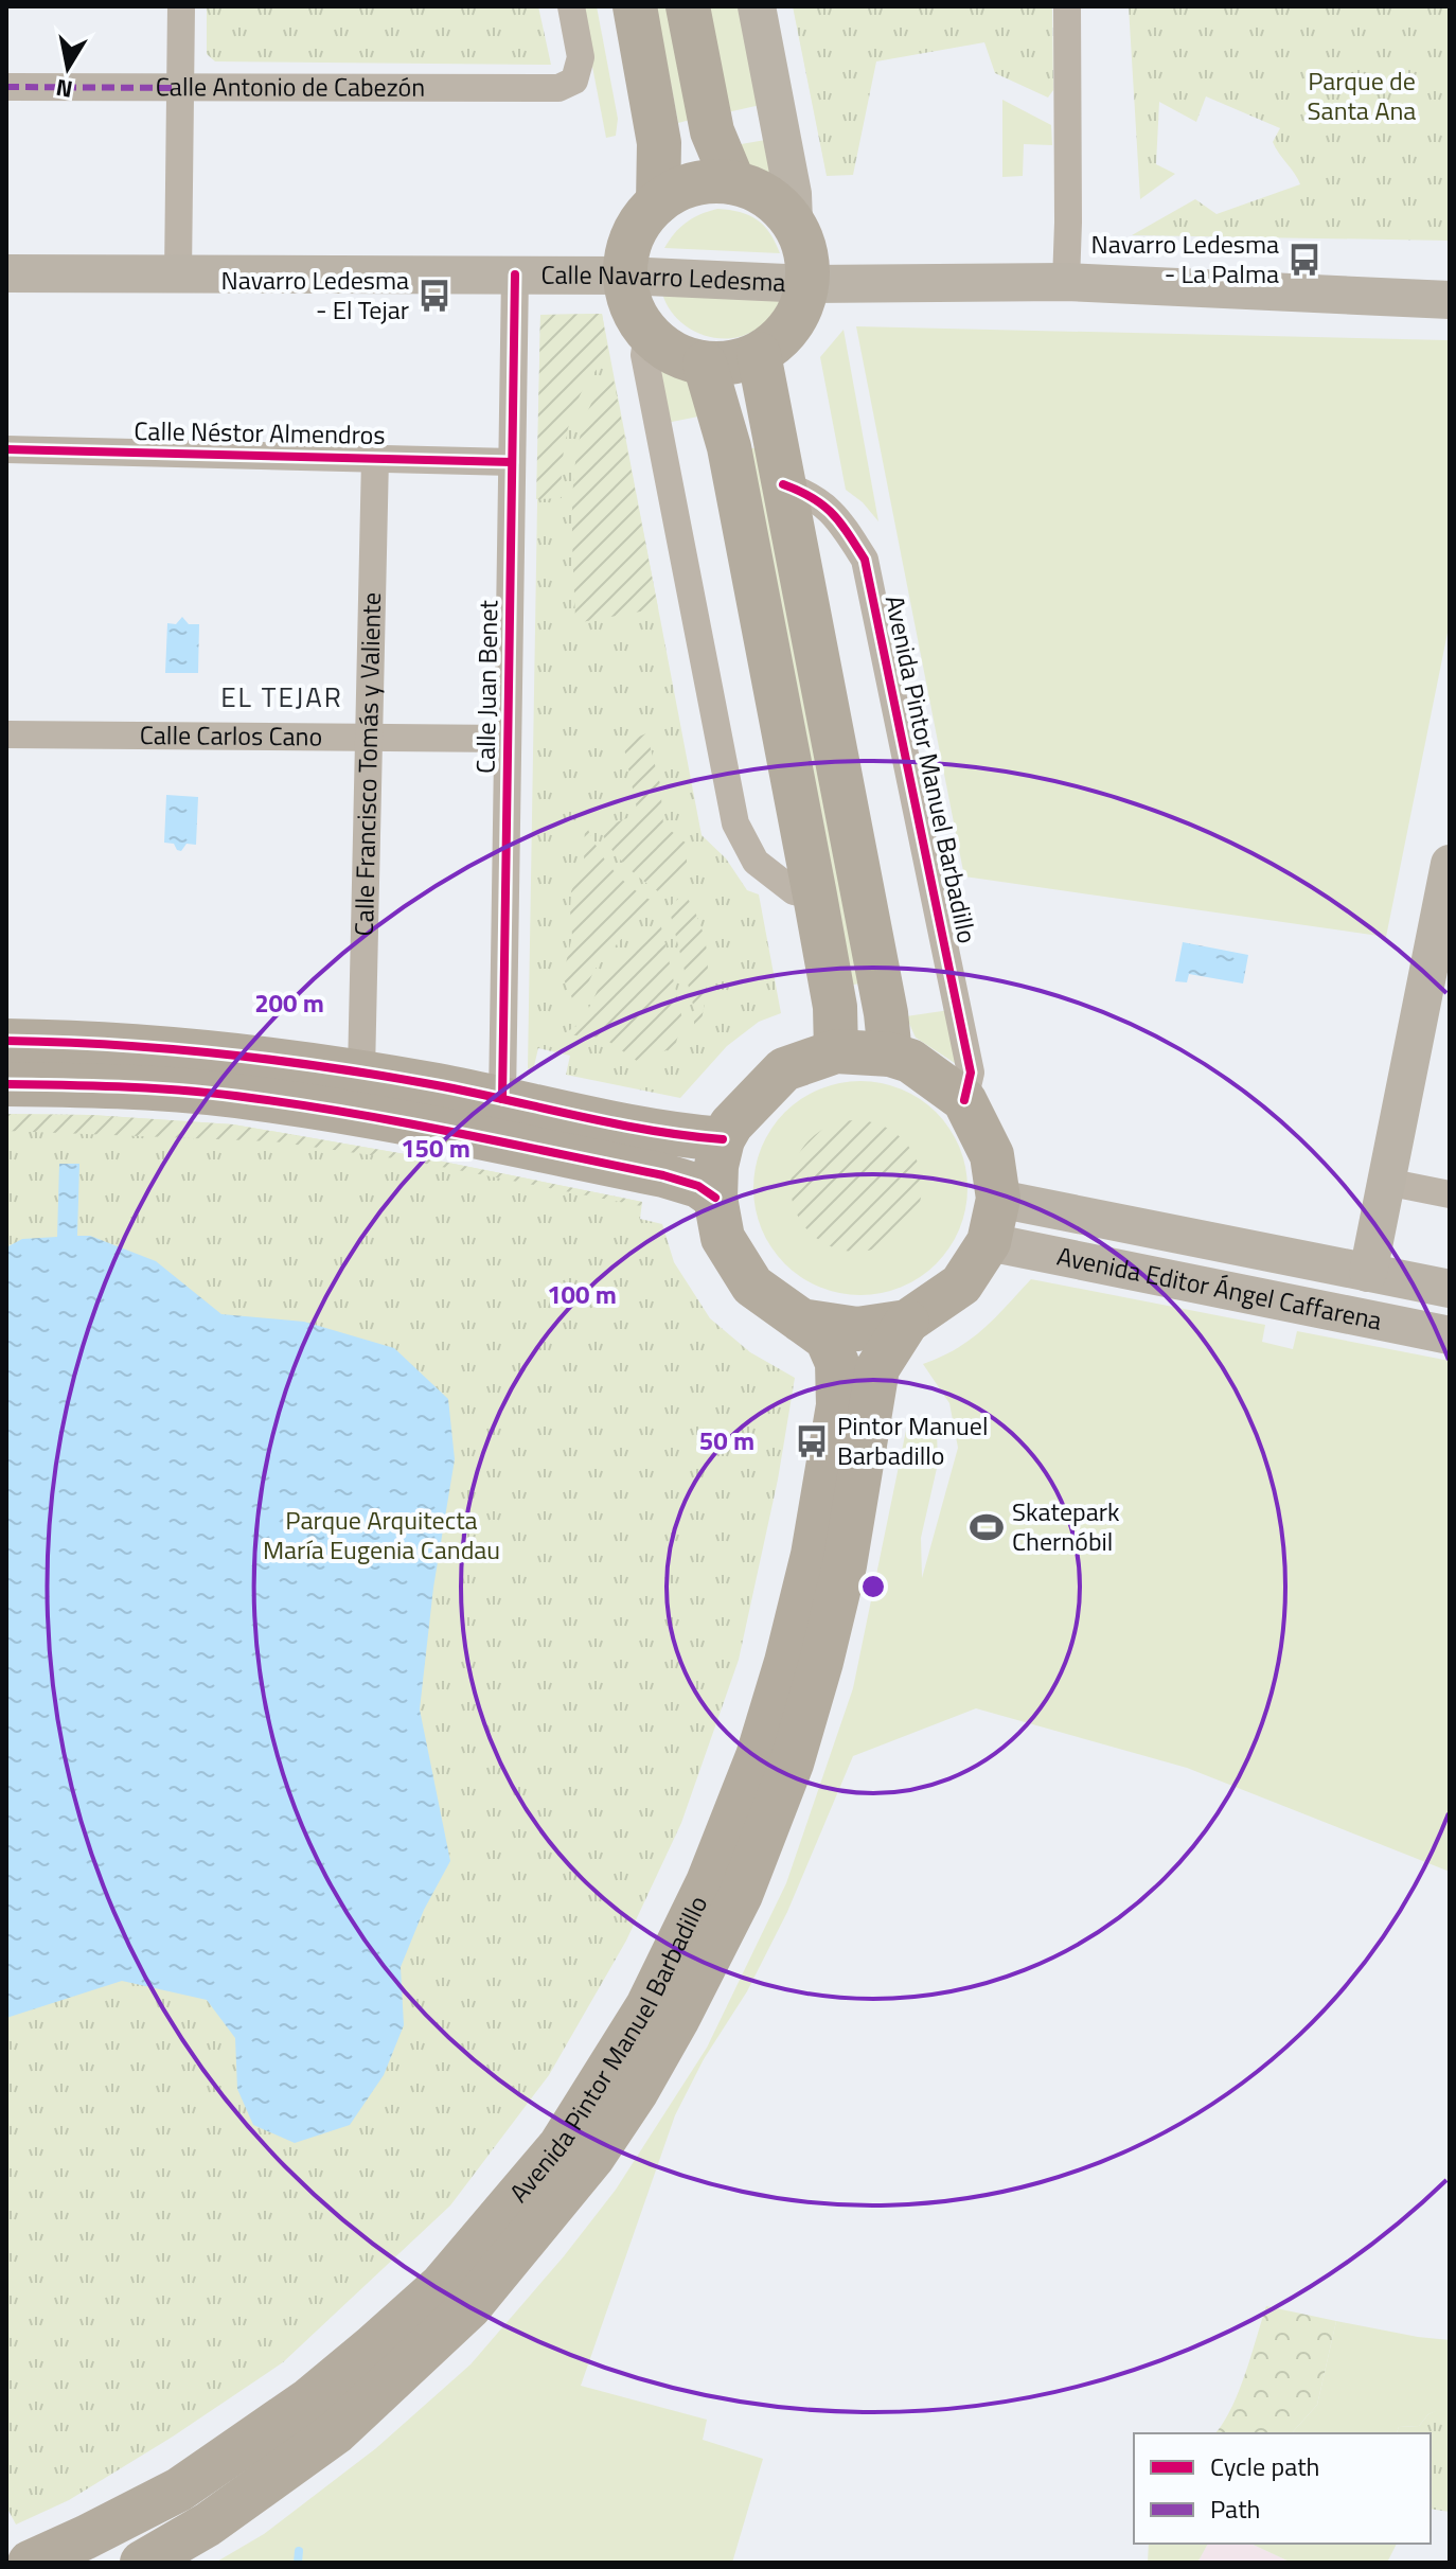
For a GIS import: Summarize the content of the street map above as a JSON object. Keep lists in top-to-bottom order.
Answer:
{
  "streets": {
    "main road": ["Calle Navarro Ledesma", "Avenida Pintor Manuel Barbadillo", "Avenida Editor Ángel Caffarena"],
    "street": [
      "Calle Antonio de Cabezón",
      "Calle Néstor Almendros",
      "Calle Juan Benet",
      "Calle Carlos Cano",
      "Calle Francisco Tomás y Valiente"
    ]
  },
  "crossings": [
    ["Calle Navarro Ledesma", "Calle Juan Benet"],
    ["Calle Néstor Almendros", "Calle Juan Benet"],
    ["Calle Néstor Almendros", "Calle Francisco Tomás y Valiente"],
    ["Calle Juan Benet", "Calle Carlos Cano"],
    ["Calle Carlos Cano", "Calle Francisco Tomás y Valiente"],
    ["Avenida Pintor Manuel Barbadillo", "Avenida Editor Ángel Caffarena"]
  ],
  "districts": ["EL TEJAR"],
  "parks": ["Parque de Santa Ana", "Parque Arquitecta María Eugenia Candau"],
  "places": {
    "bus stop": ["Navarro Ledesma - La Palma", "Navarro Ledesma - El Tejar", "Pintor Manuel Barbadillo"],
    "sports": ["Skatepark Chernóbil"]
  },
  "legend": ["Cycle path", "Path"],
  "north": "bottom",
  "rings": [
    "200 m",
    "150 m",
    "100 m",
    "50 m"
  ]
}
